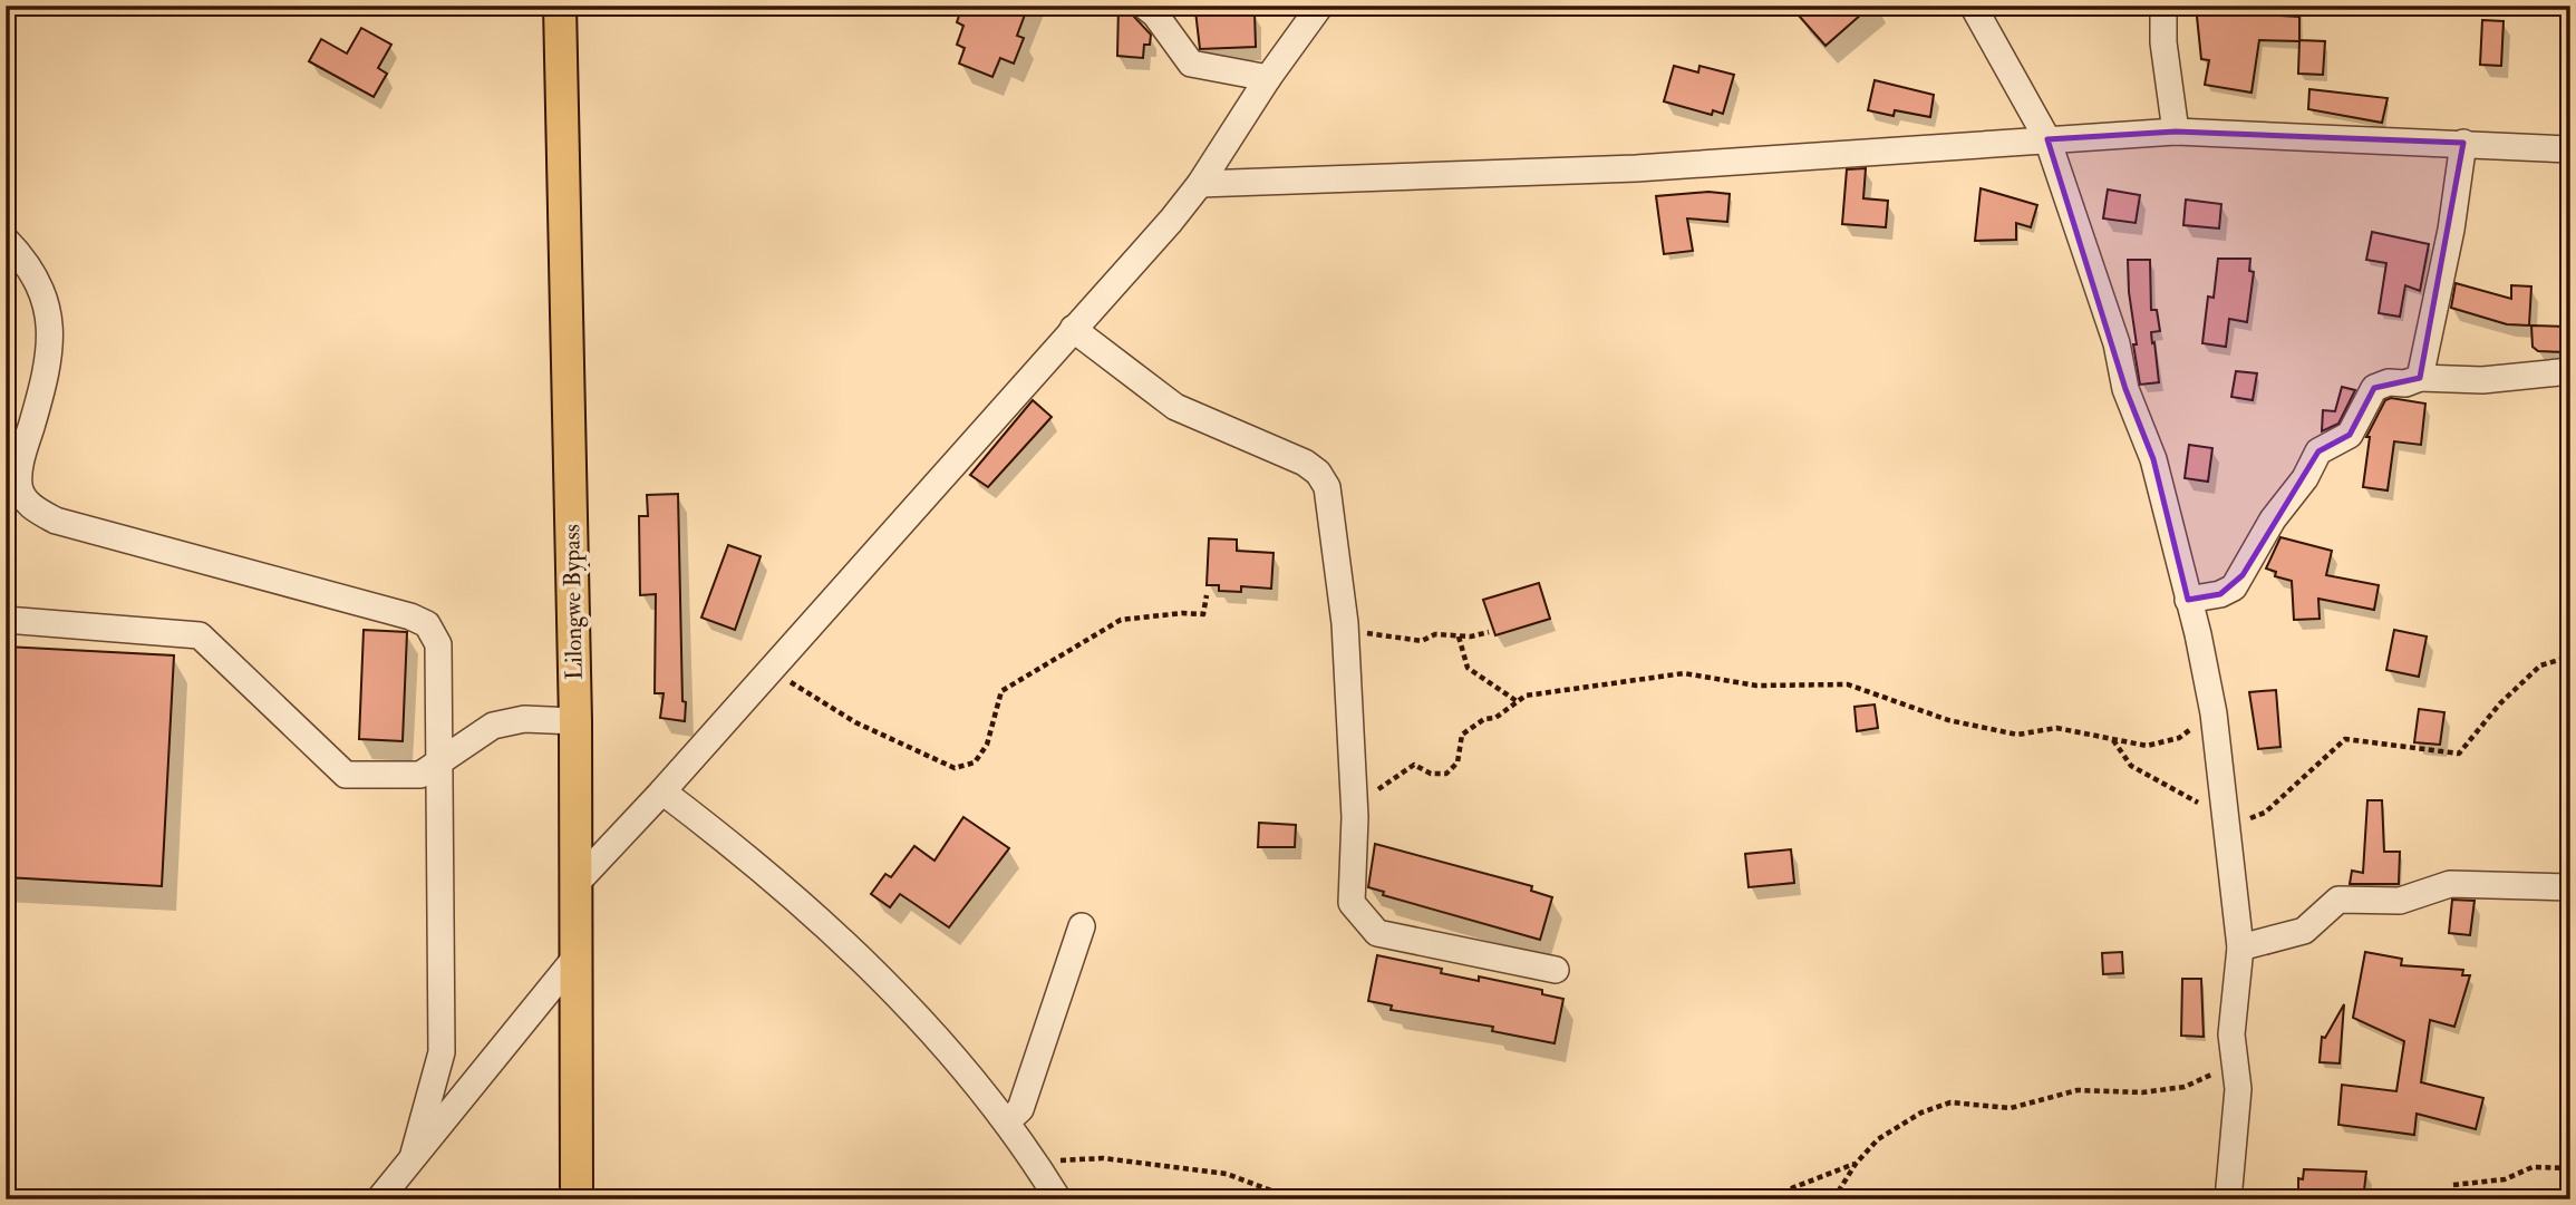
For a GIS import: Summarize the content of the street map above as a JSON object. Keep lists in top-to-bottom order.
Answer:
{
  "streets": {
    "main road": ["Lilongwe Bypass"]
  }
}
